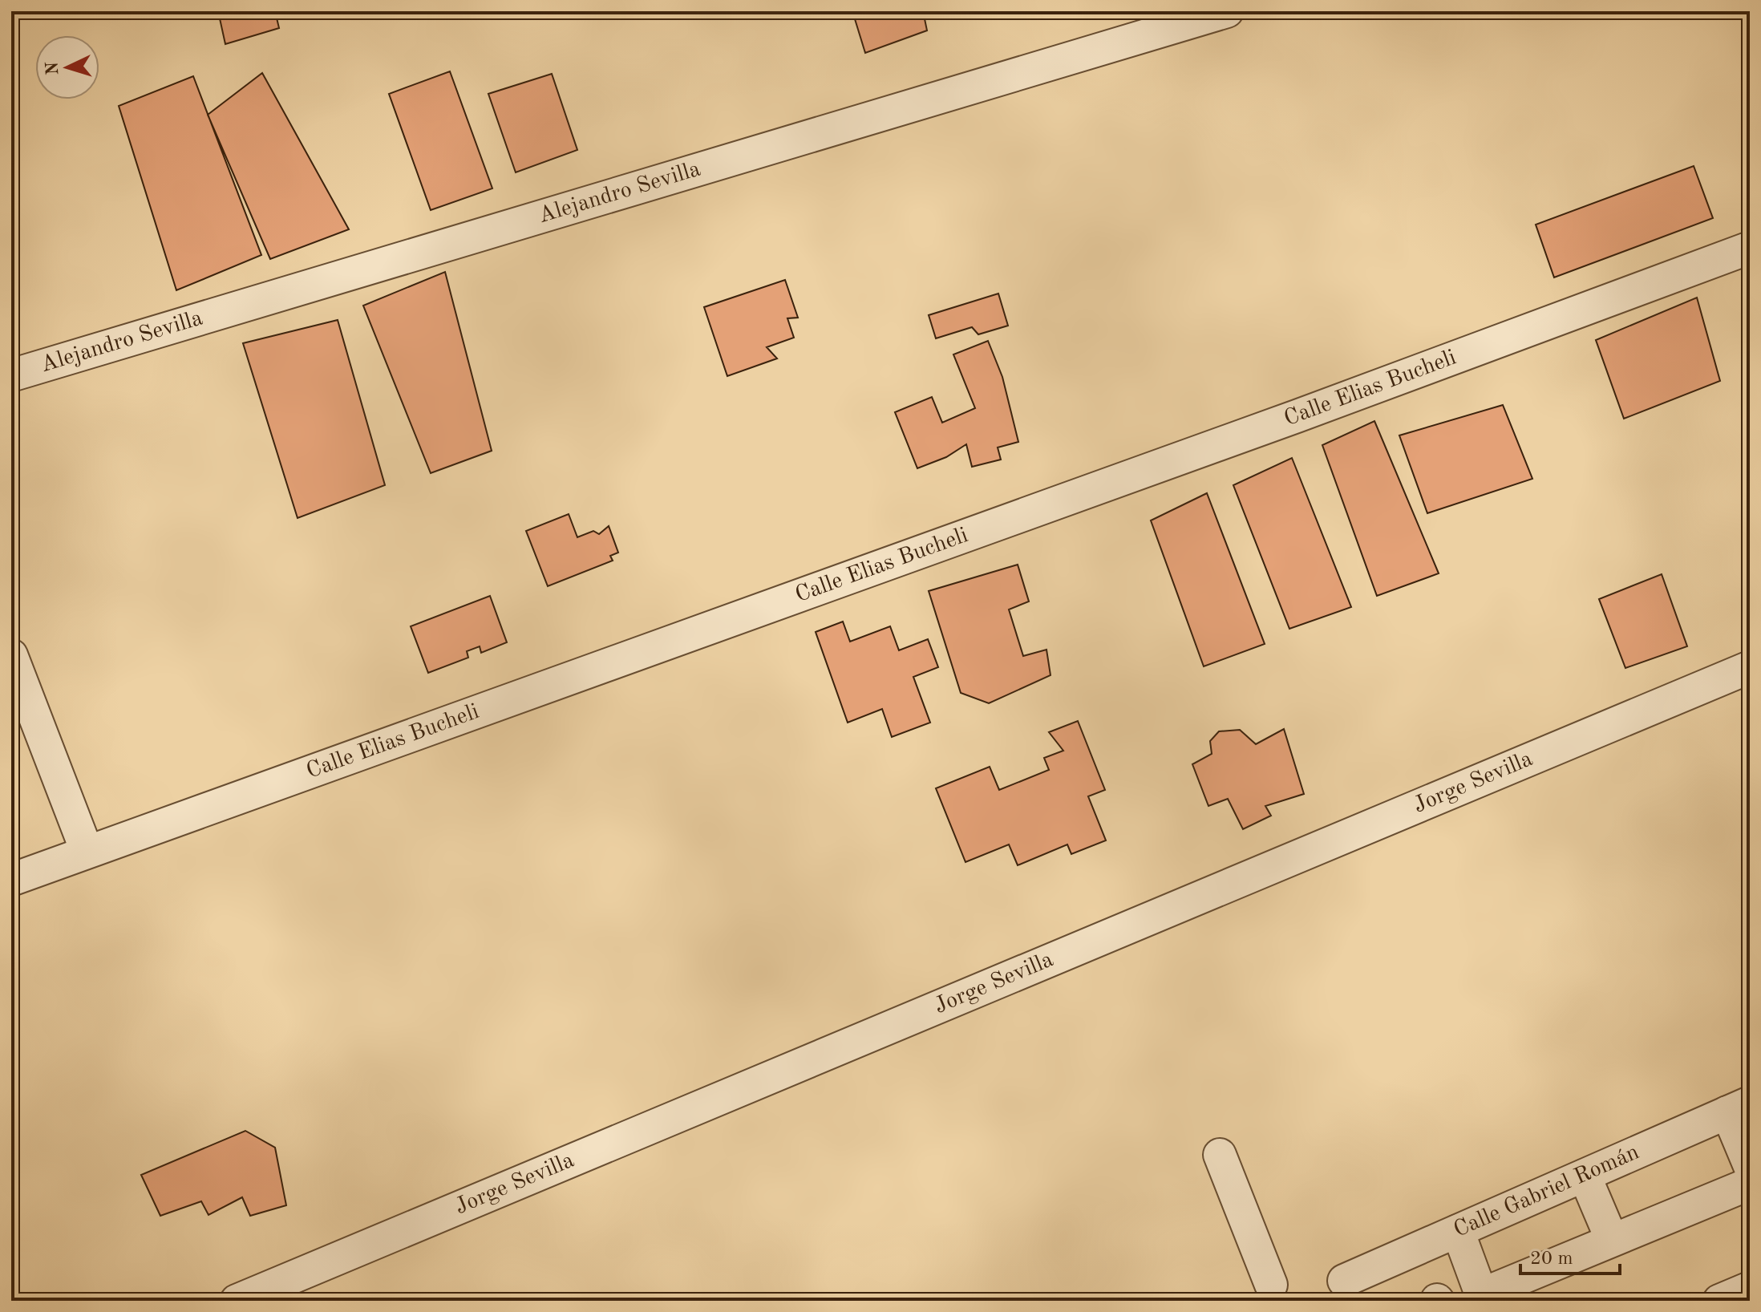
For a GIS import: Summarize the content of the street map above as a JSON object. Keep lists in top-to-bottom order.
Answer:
{
  "streets": {
    "street": [
      "Alejandro Sevilla",
      "Calle Elias Bucheli",
      "Jorge Sevilla",
      "Calle Gabriel Román"
    ]
  },
  "scale_bar": "20 m",
  "north": "left"
}
